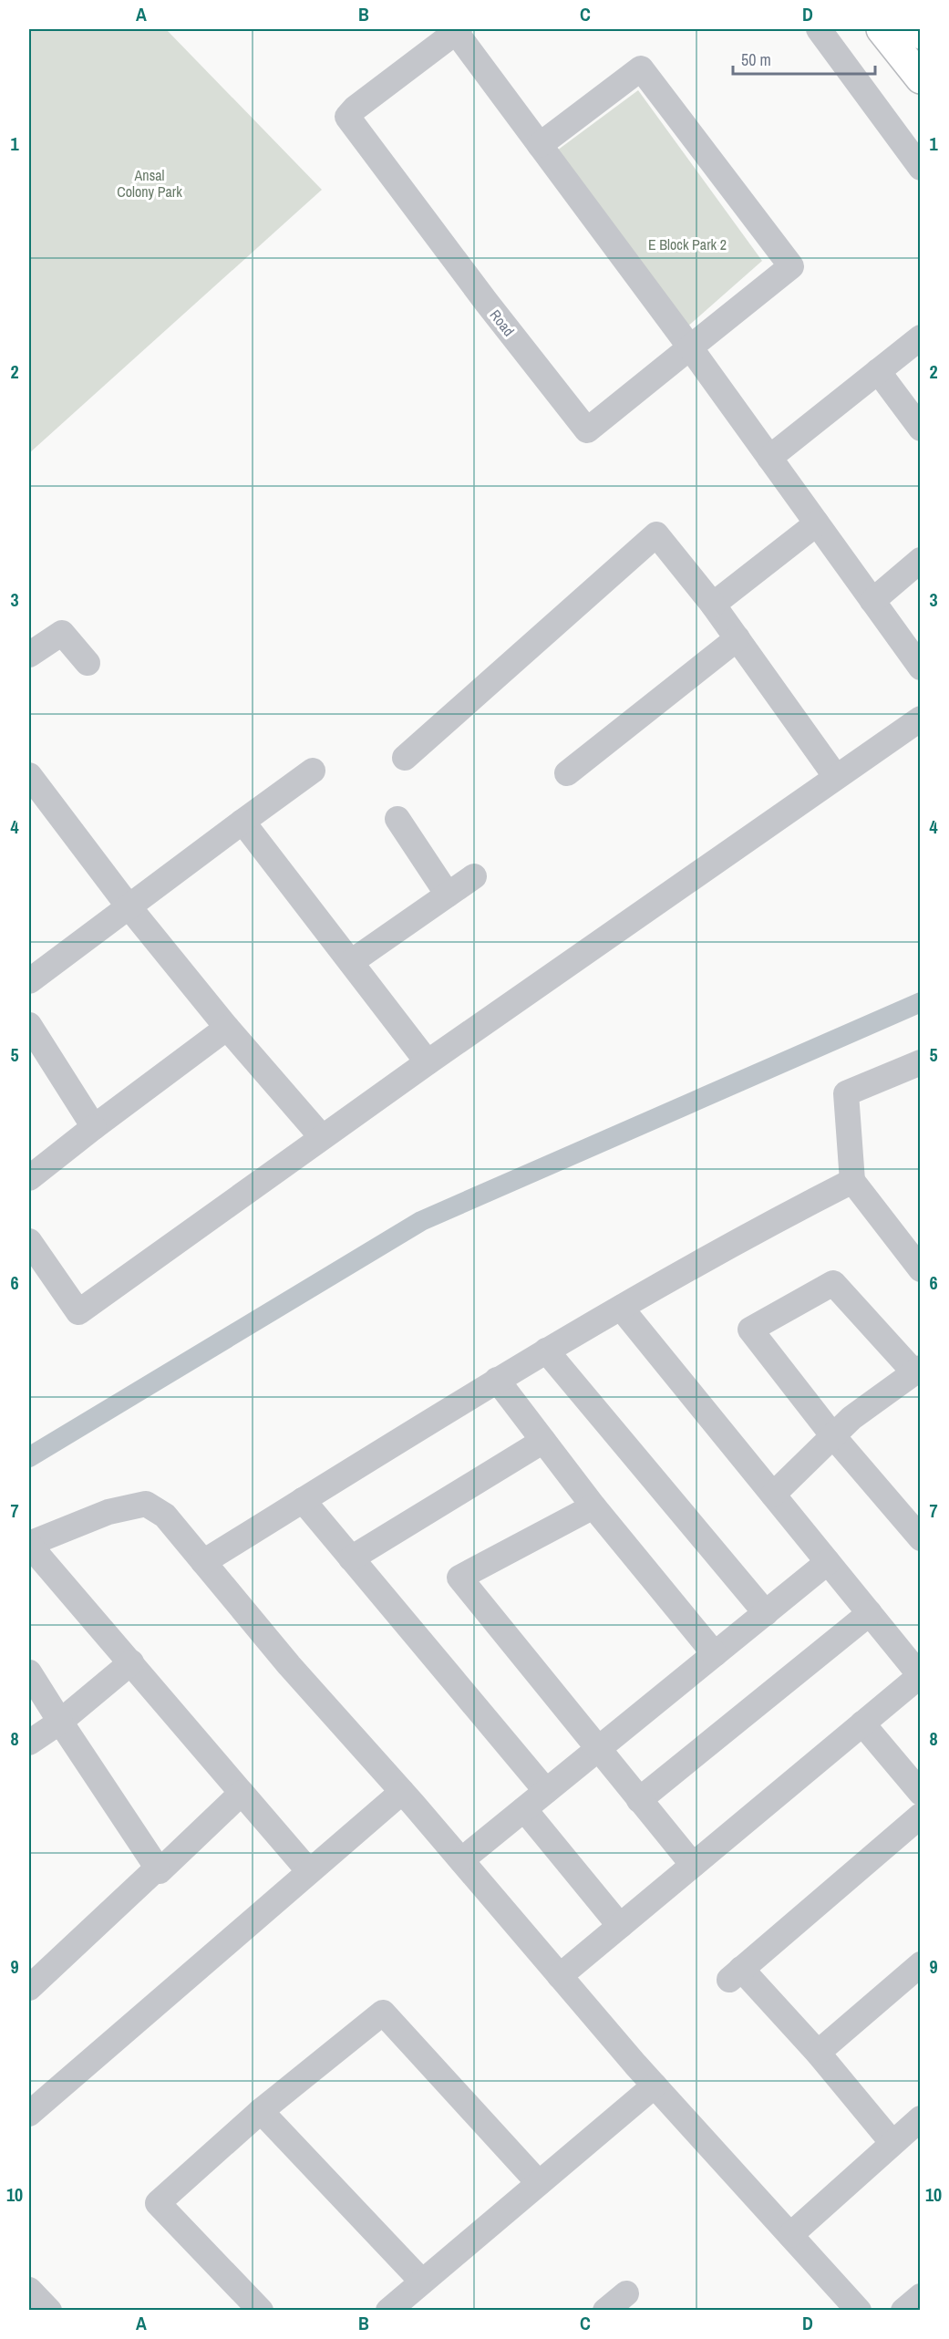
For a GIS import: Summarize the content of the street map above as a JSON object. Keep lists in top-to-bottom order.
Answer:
{
  "streets": {
    "street": ["Road"]
  },
  "parks": ["Ansal Colony Park", "E Block Park 2"],
  "scale_bar": "50 m",
  "grid": {
    "columns": [
      "A",
      "B",
      "C",
      "D"
    ],
    "rows": [
      "1",
      "2",
      "3",
      "4",
      "5",
      "6",
      "7",
      "8",
      "9",
      "10"
    ]
  }
}
